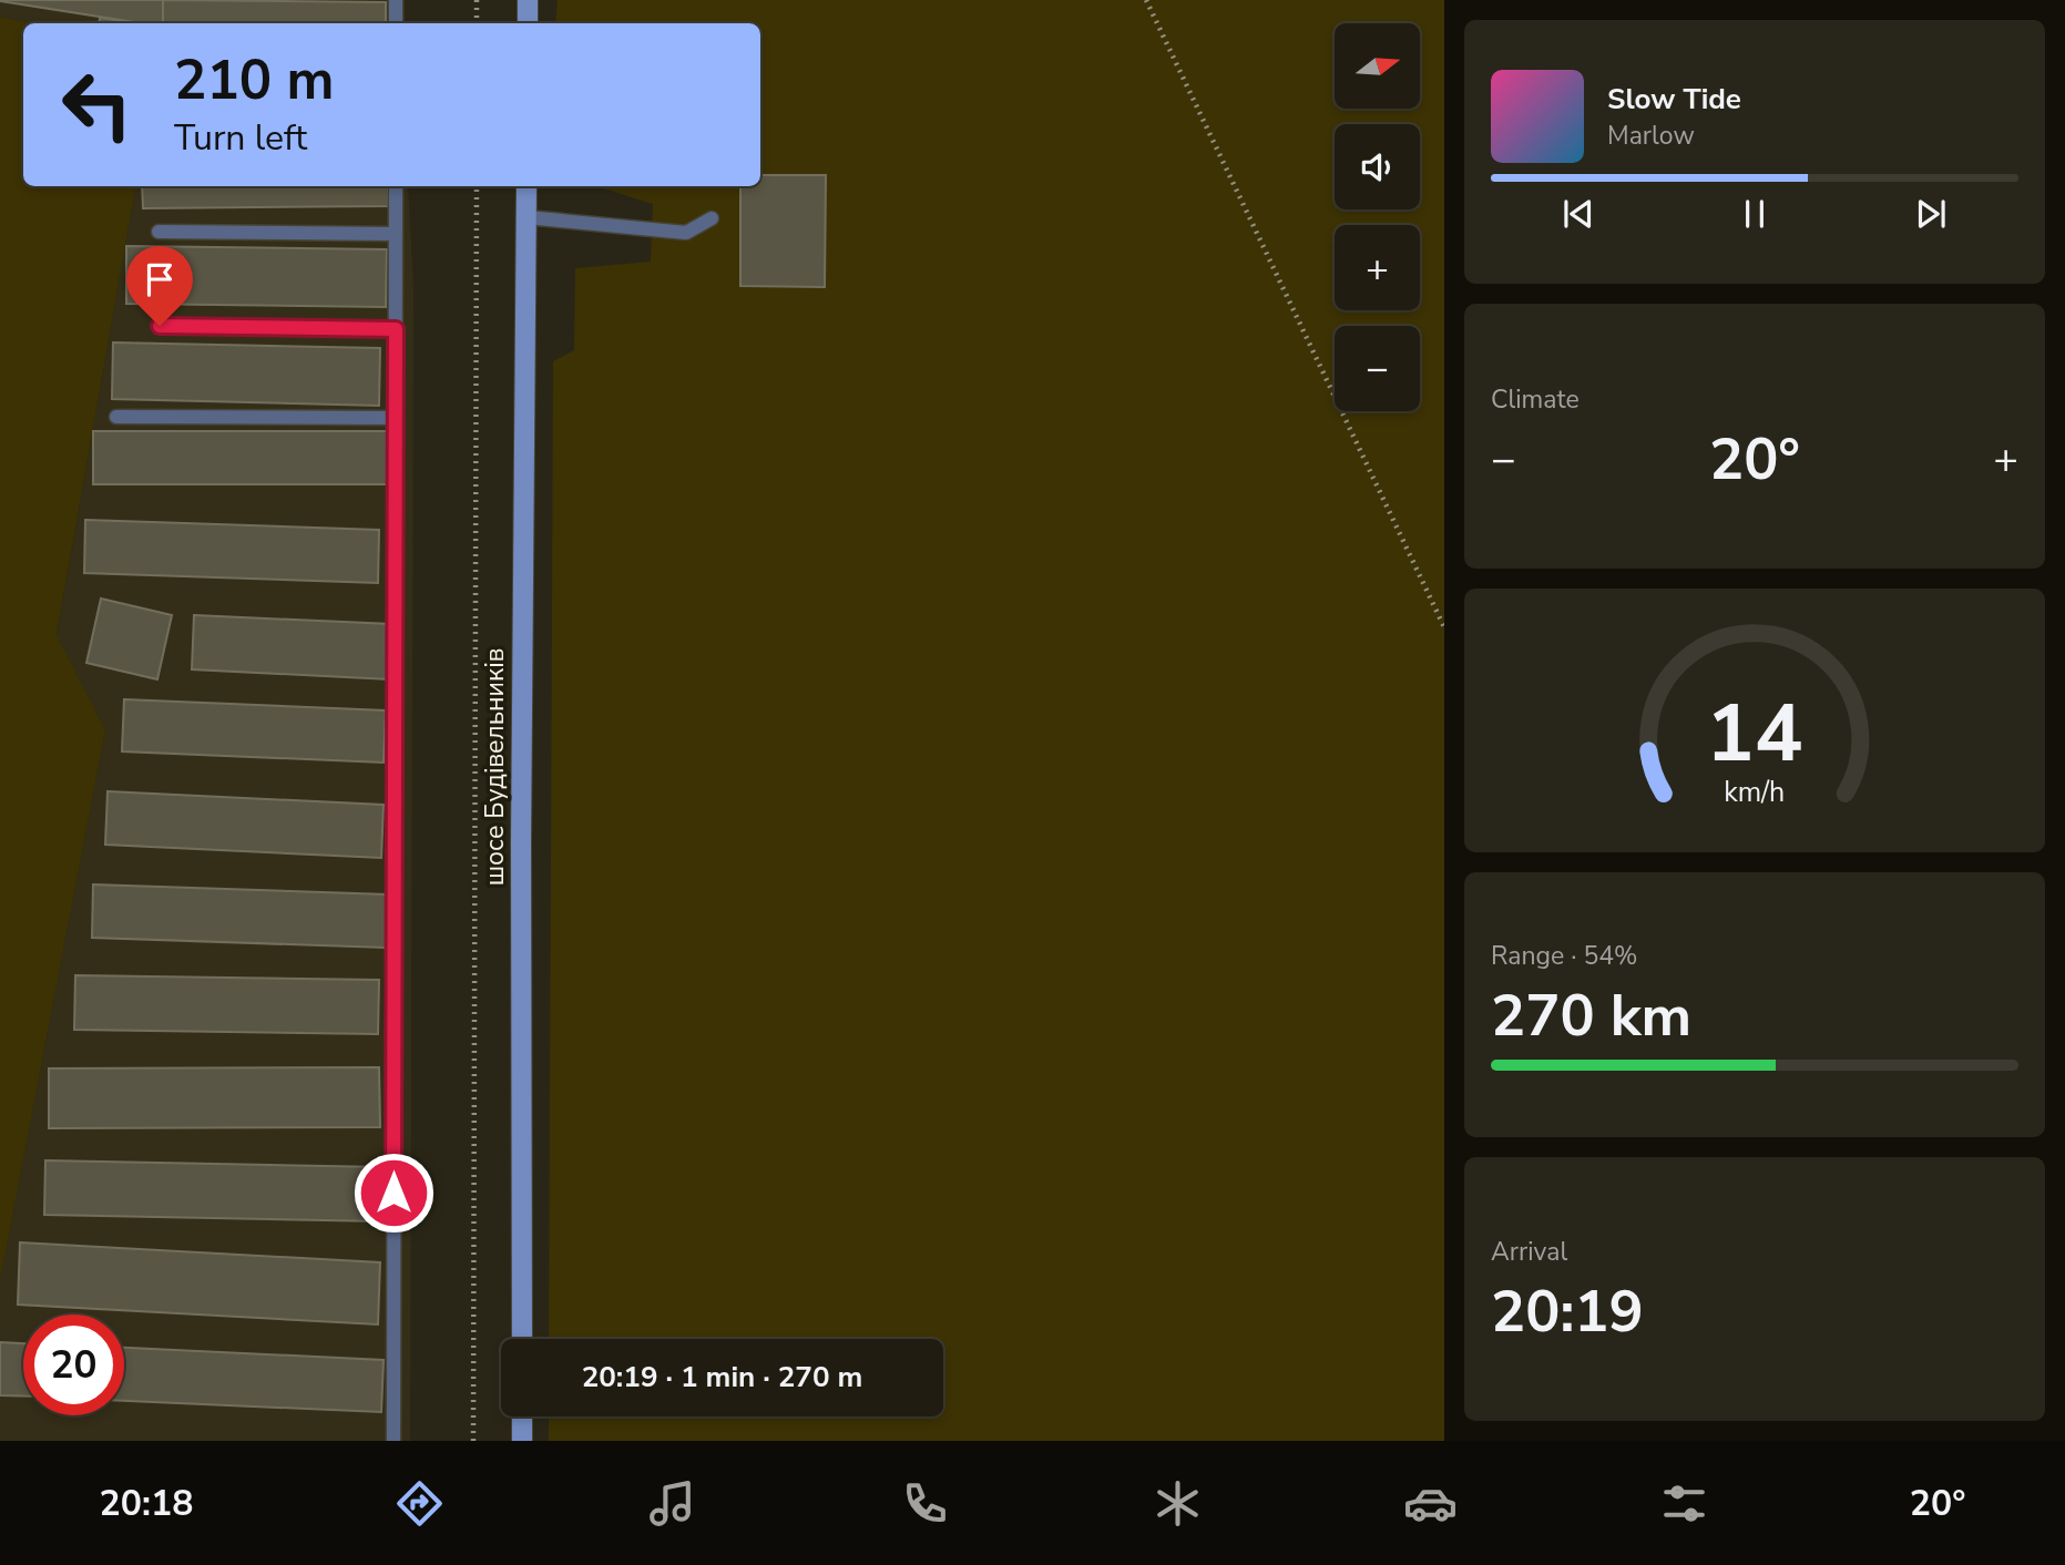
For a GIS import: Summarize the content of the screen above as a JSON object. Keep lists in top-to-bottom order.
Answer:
{
  "streets": {
    "main road": ["шосе Будівельників"]
  },
  "north": "right",
  "page": {
    "map_buttons": ["+", "−"],
    "turn": ["210 m", "Turn left"],
    "song": ["Slow Tide", "Marlow"],
    "tile": [
      "Climate",
      ["Range · 54%", "270 km"],
      ["Arrival", "20:19"]
    ],
    "heat": ["−", "20°", "+"],
    "limit": "20",
    "trip": "20:19 · 1 min · 270 m",
    "tabs": ["20:18", "20°"],
    "gauge": ["14", "km/h"]
  }
}
